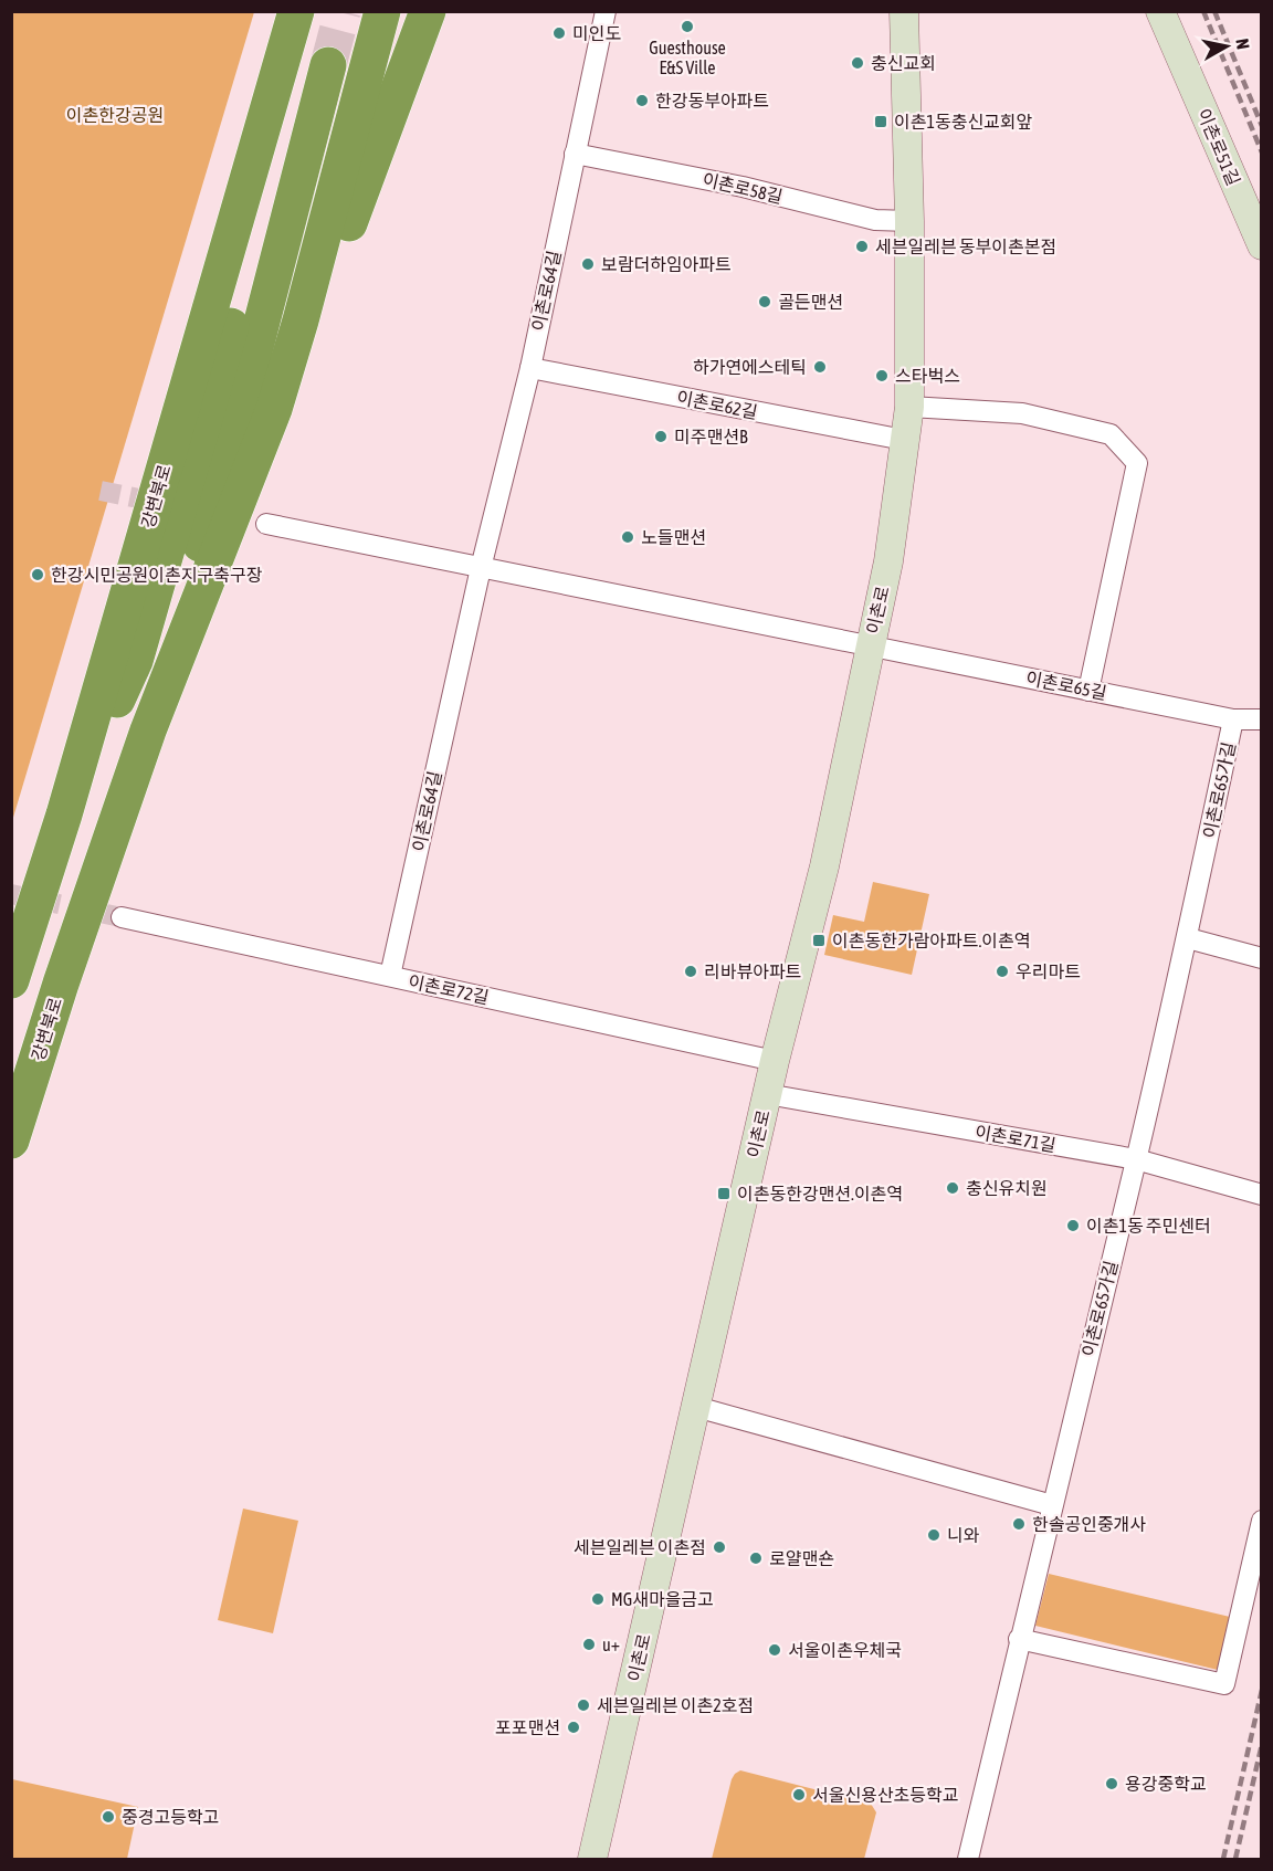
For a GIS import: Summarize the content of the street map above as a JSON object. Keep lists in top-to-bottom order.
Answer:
{
  "streets": {
    "highway": ["강변북로"],
    "street": [
      "이촌로51길",
      "이촌로58길",
      "이촌로64길",
      "이촌로62길",
      "이촌로",
      "이촌로65길",
      "이촌로65가길",
      "이촌로72길",
      "이촌로71길"
    ]
  },
  "crossings": [
    ["이촌로58길", "이촌로64길"],
    ["이촌로58길", "이촌로"],
    ["이촌로64길", "이촌로62길"],
    ["이촌로64길", "이촌로72길"],
    ["이촌로62길", "이촌로"],
    ["이촌로", "이촌로65길"],
    ["이촌로", "이촌로72길"],
    ["이촌로", "이촌로71길"],
    ["이촌로65길", "이촌로65가길"],
    ["이촌로65가길", "이촌로71길"]
  ],
  "parks": ["이촌한강공원"],
  "places": {
    "other": [
      "Guesthouse E&S Ville",
      "미인도",
      "충신교회",
      "한강동부아파트",
      "세븐일레븐 동부이촌본점",
      "보람더하임아파트",
      "골든맨션",
      "하가연에스테틱",
      "스타벅스",
      "미주맨션B",
      "노들맨션",
      "한강시민공원이촌지구축구장",
      "리바뷰아파트",
      "우리마트",
      "충신유치원",
      "이촌1동 주민센터",
      "한솔공인중개사",
      "니와",
      "세븐일레븐 이촌점",
      "로얄맨숀",
      "MG새마을금고",
      "u+",
      "서울이촌우체국",
      "세븐일레븐 이촌2호점",
      "포포맨션",
      "용강중학교",
      "서울신용산초등학교",
      "중경고등학고"
    ],
    "transit": ["이촌1동충신교회앞", "이촌동한가람아파트.이촌역", "이촌동한강맨션.이촌역"]
  },
  "north": "right"
}
